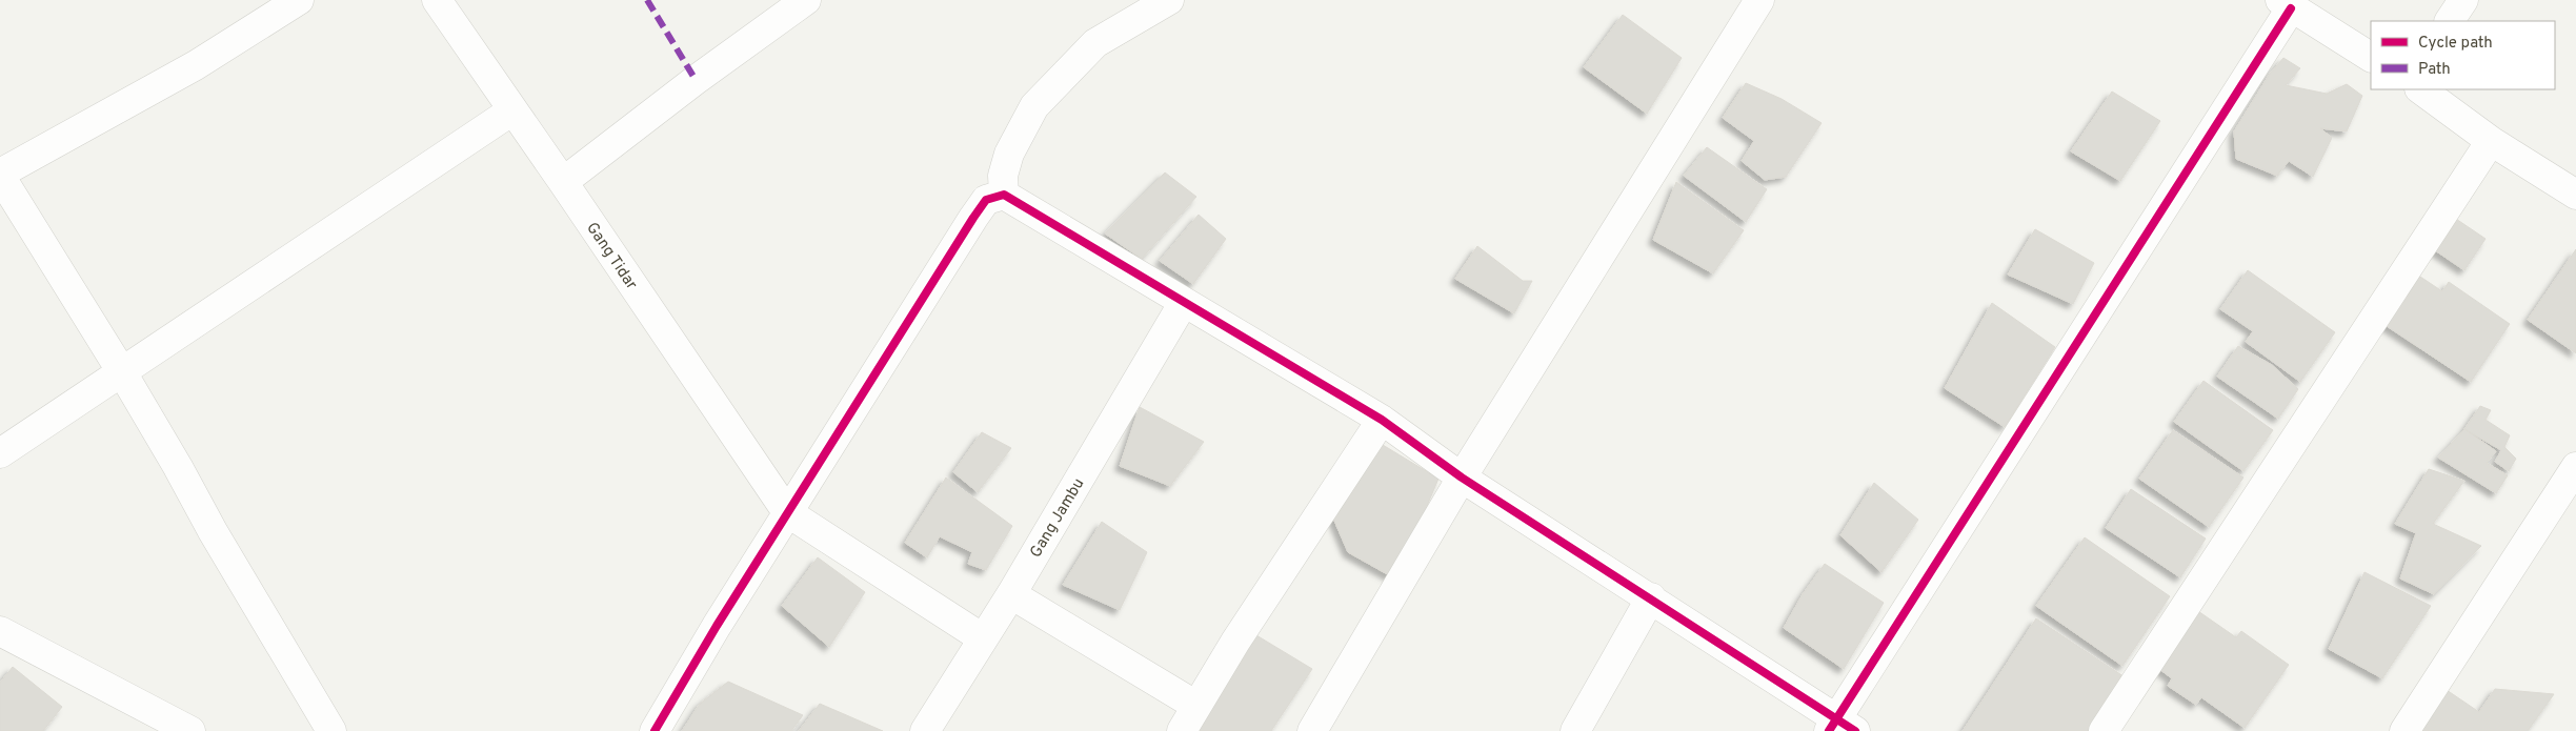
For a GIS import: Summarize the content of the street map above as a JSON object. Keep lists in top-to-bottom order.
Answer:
{
  "streets": {
    "street": ["Gang Tidar", "Gang Jambu"]
  },
  "legend": ["Cycle path", "Path"]
}
